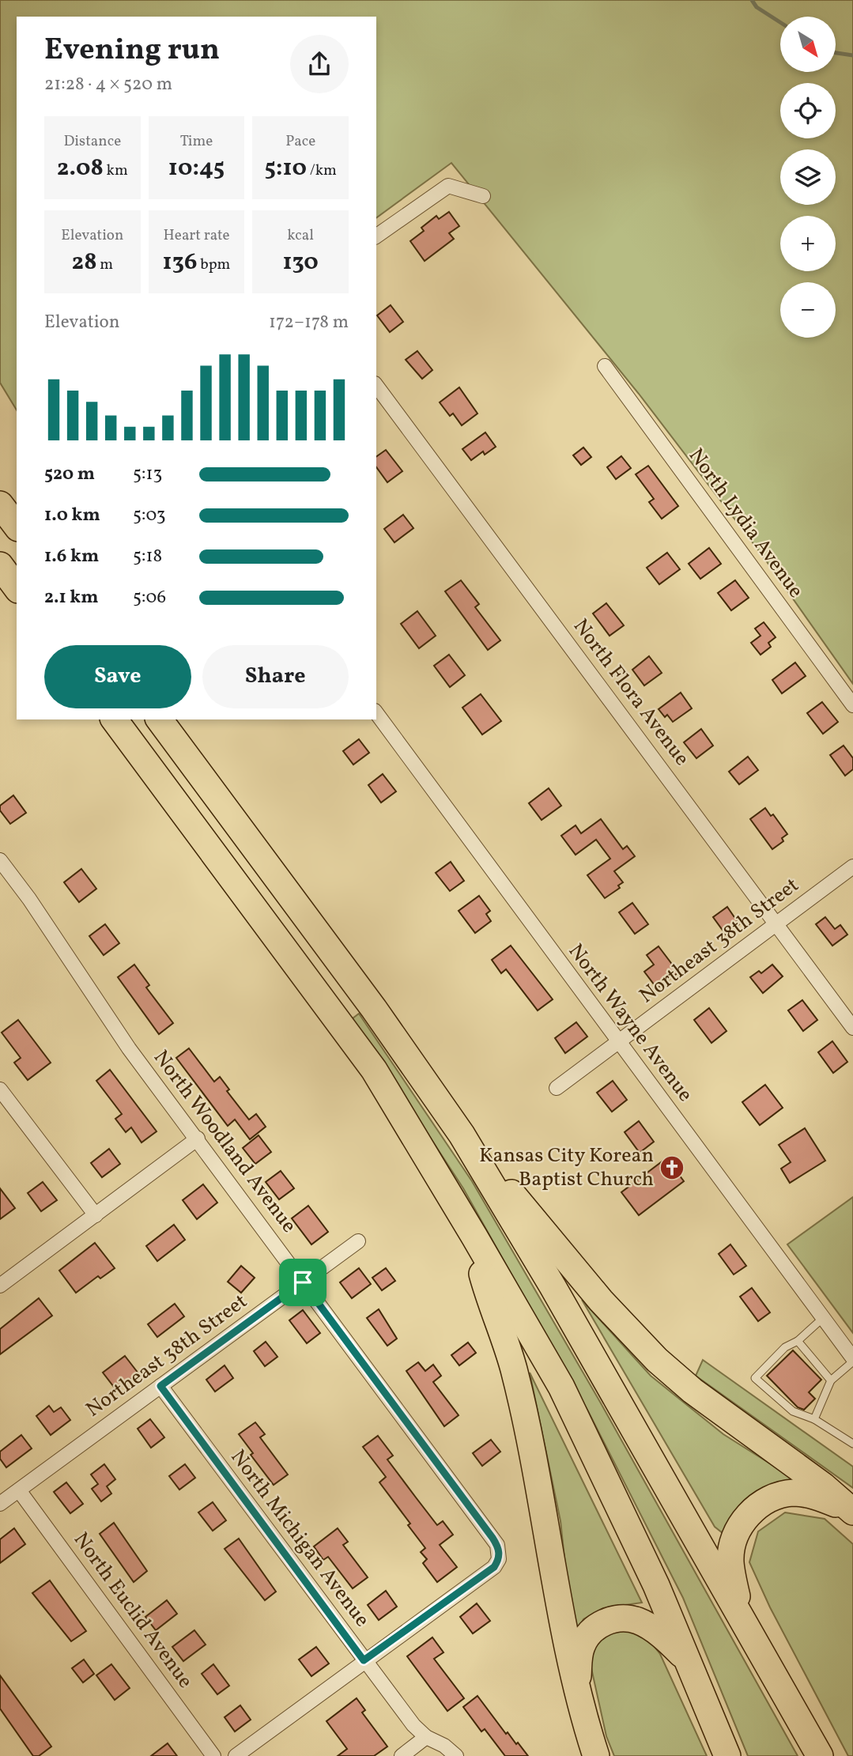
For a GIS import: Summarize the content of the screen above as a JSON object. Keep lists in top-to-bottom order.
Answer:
{
  "streets": {
    "street": [
      "North Lydia Avenue",
      "North Flora Avenue",
      "Northeast 38th Street",
      "North Wayne Avenue",
      "North Woodland Avenue",
      "North Michigan Avenue",
      "North Euclid Avenue"
    ]
  },
  "crossings": [
    ["North Flora Avenue", "Northeast 38th Street"],
    ["Northeast 38th Street", "North Wayne Avenue"],
    ["Northeast 38th Street", "North Woodland Avenue"],
    ["Northeast 38th Street", "North Michigan Avenue"],
    ["Northeast 38th Street", "North Euclid Avenue"],
    ["North Woodland Avenue", "North Michigan Avenue"]
  ],
  "places": {
    "church": ["Kansas City Korean Baptist Church"]
  },
  "north": "bottom right",
  "page": {
    "map_buttons": ["+", "−"],
    "heading": ["Evening run", "21:28 · 4 × 520 m"],
    "stats": [
      ["Distance", "2.08 km"],
      ["Time", "10:45"],
      ["Pace", "5:10 /km"],
      ["Elevation", "28 m"],
      ["Heart rate", "136 bpm"],
      ["kcal", "130"]
    ],
    "chart": ["Elevation", "172–178 m"],
    "list": [
      {
        "name": "520 m",
        "note": "5:13"
      },
      {
        "name": "1.0 km",
        "note": "5:03"
      },
      {
        "name": "1.6 km",
        "note": "5:18"
      },
      {
        "name": "2.1 km",
        "note": "5:06"
      }
    ],
    "buttons": ["Save", "Share"]
  }
}
